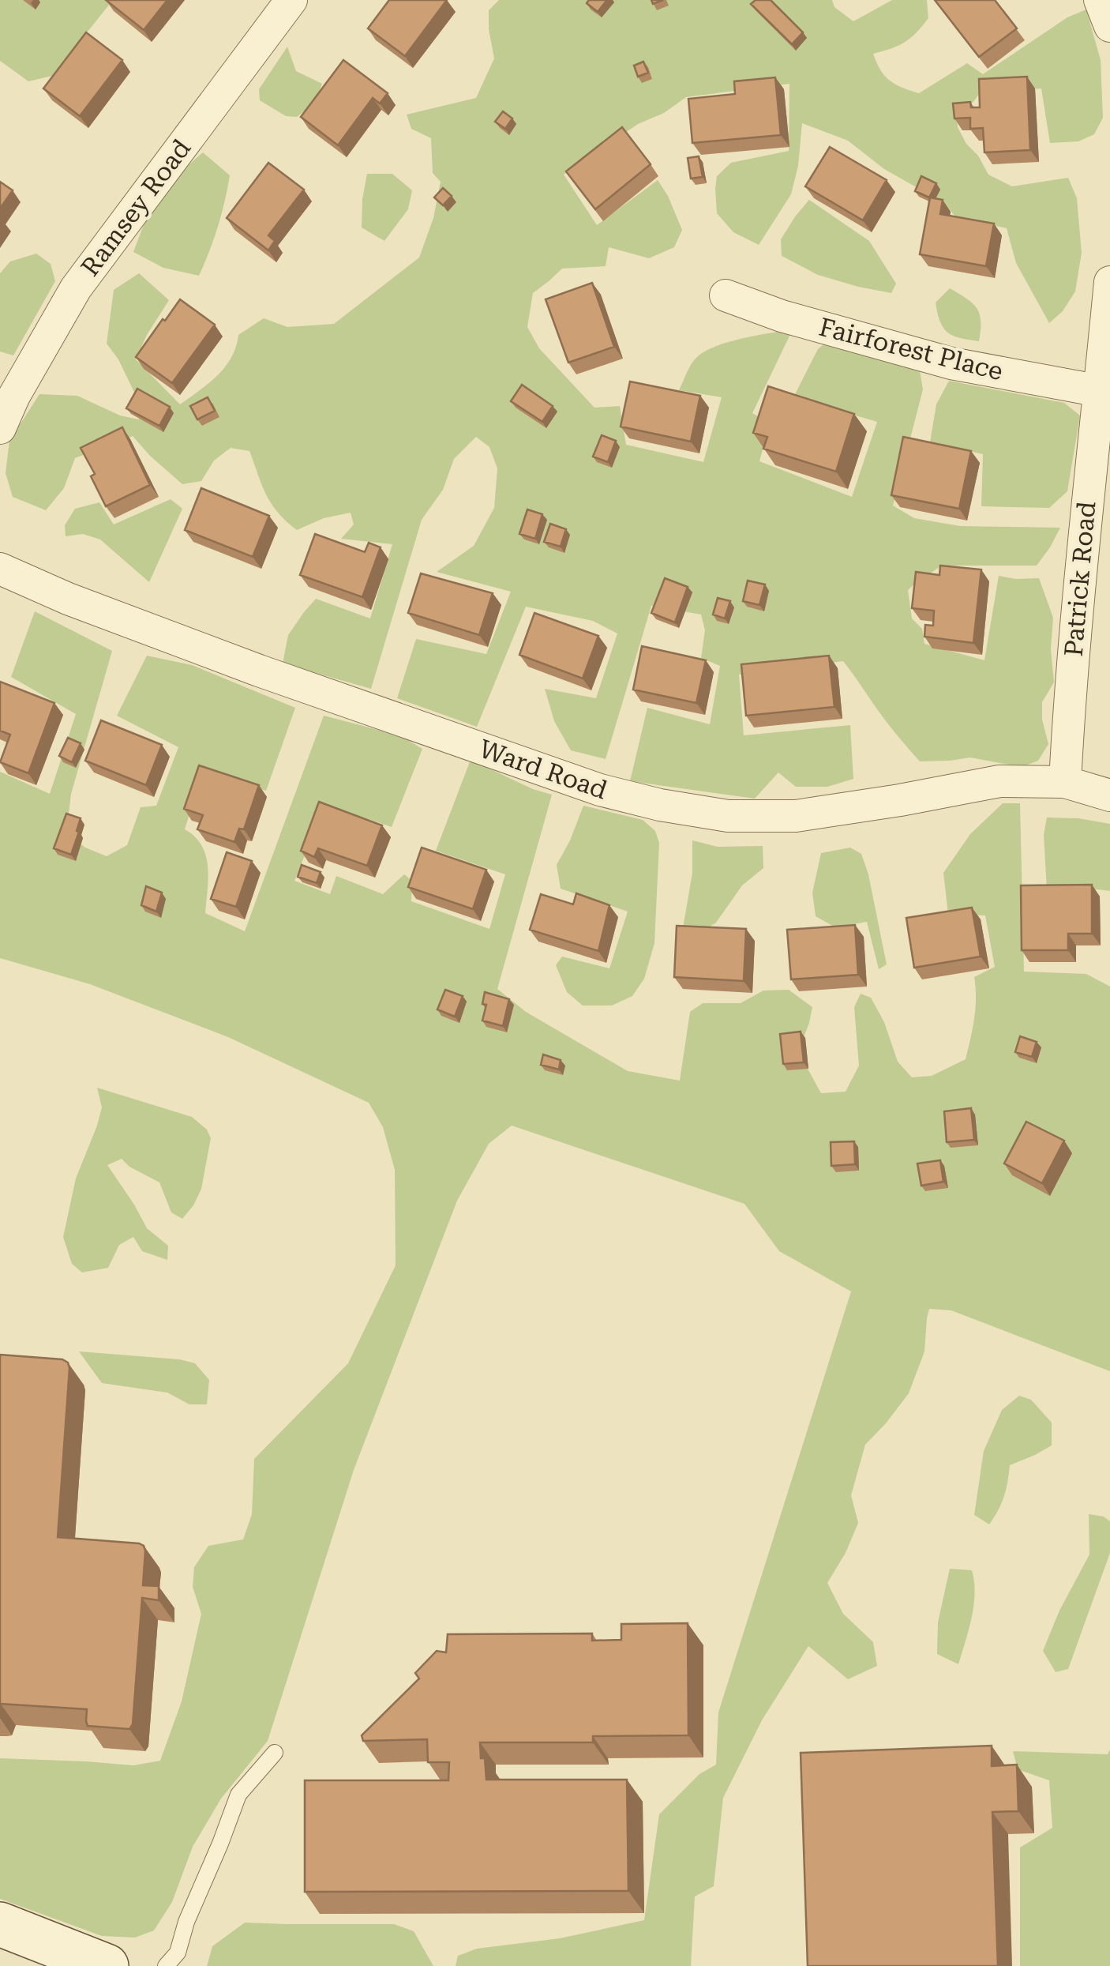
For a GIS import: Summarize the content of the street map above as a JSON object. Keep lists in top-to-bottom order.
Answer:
{
  "streets": {
    "street": [
      "Ramsey Road",
      "Fairforest Place",
      "Patrick Road",
      "Ward Road"
    ]
  },
  "crossings": [
    ["Fairforest Place", "Patrick Road"],
    ["Patrick Road", "Ward Road"]
  ]
}
